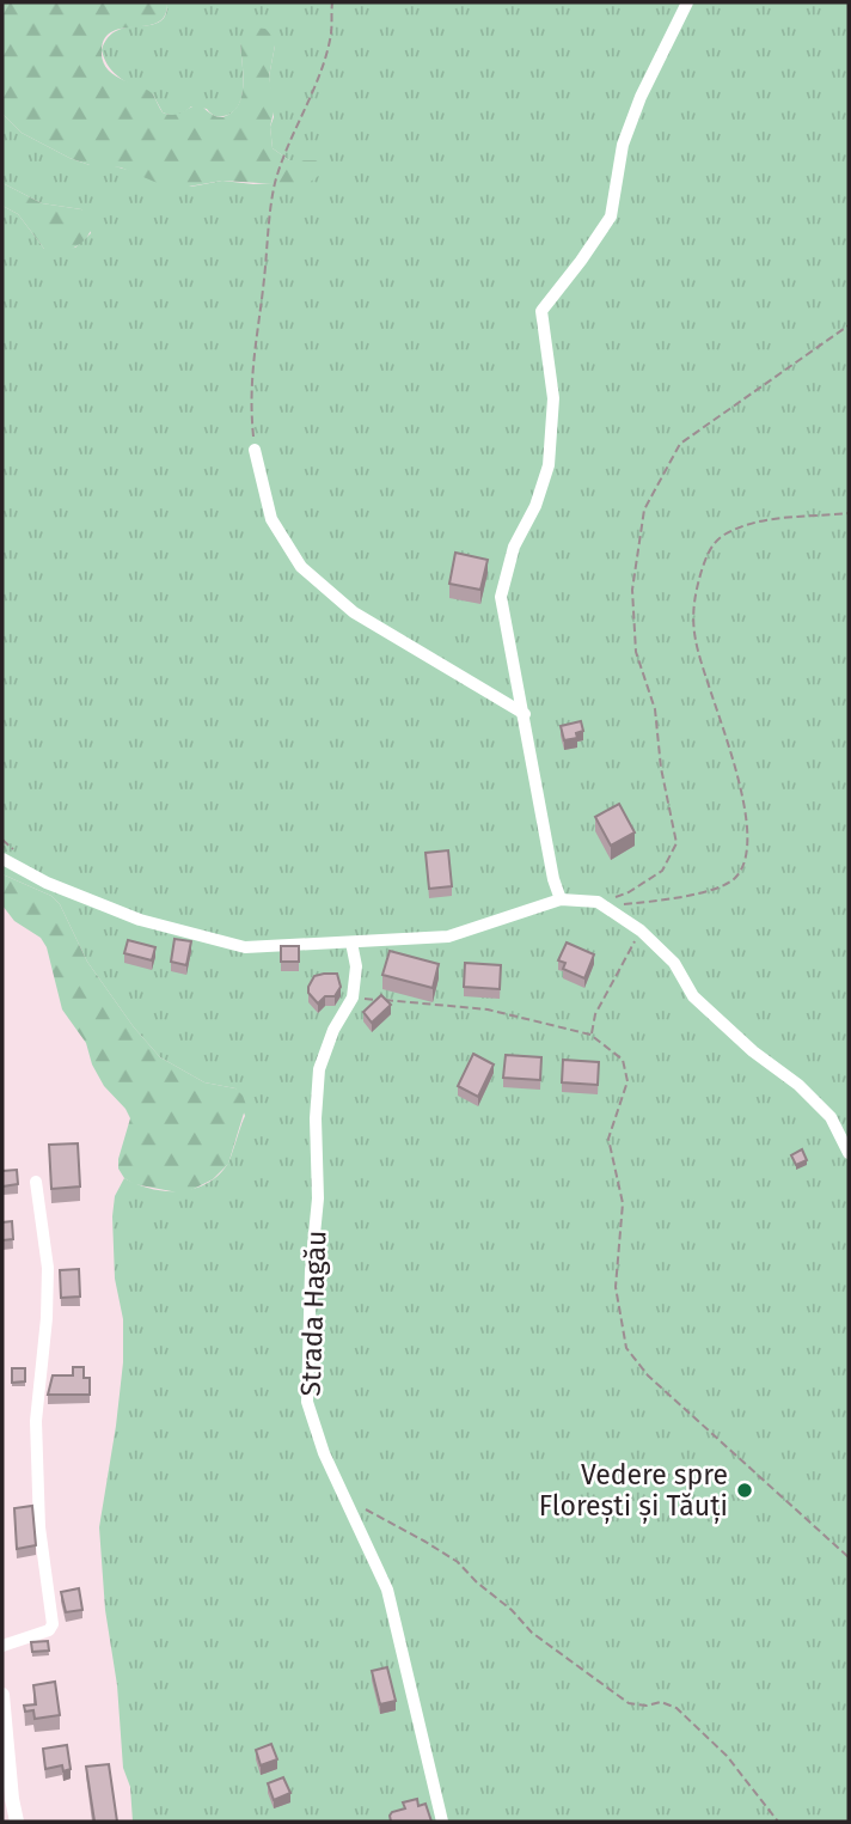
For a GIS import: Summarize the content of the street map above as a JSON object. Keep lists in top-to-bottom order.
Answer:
{
  "streets": {
    "street": ["Strada Hagău"]
  },
  "places": ["Vedere spre Florești și Tăuți"]
}
